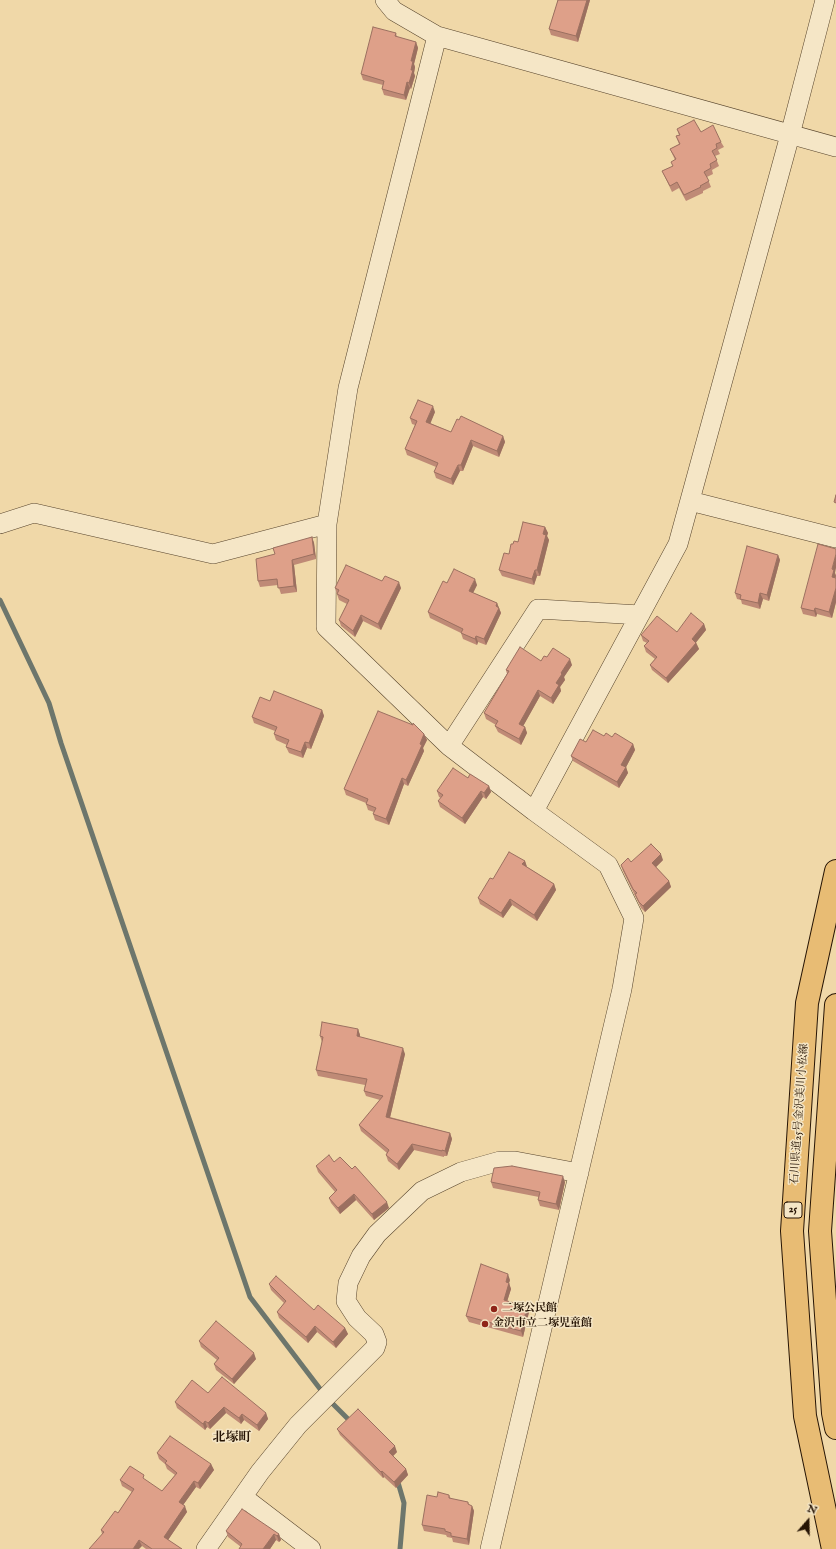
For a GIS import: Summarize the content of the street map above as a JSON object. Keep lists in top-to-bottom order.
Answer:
{
  "streets": {
    "main road": ["石川県道25号金沢美川小松線", "25"]
  },
  "districts": ["北塚町"],
  "places": ["二塚公民館", "金沢市立二塚児童館"],
  "north": "top"
}
